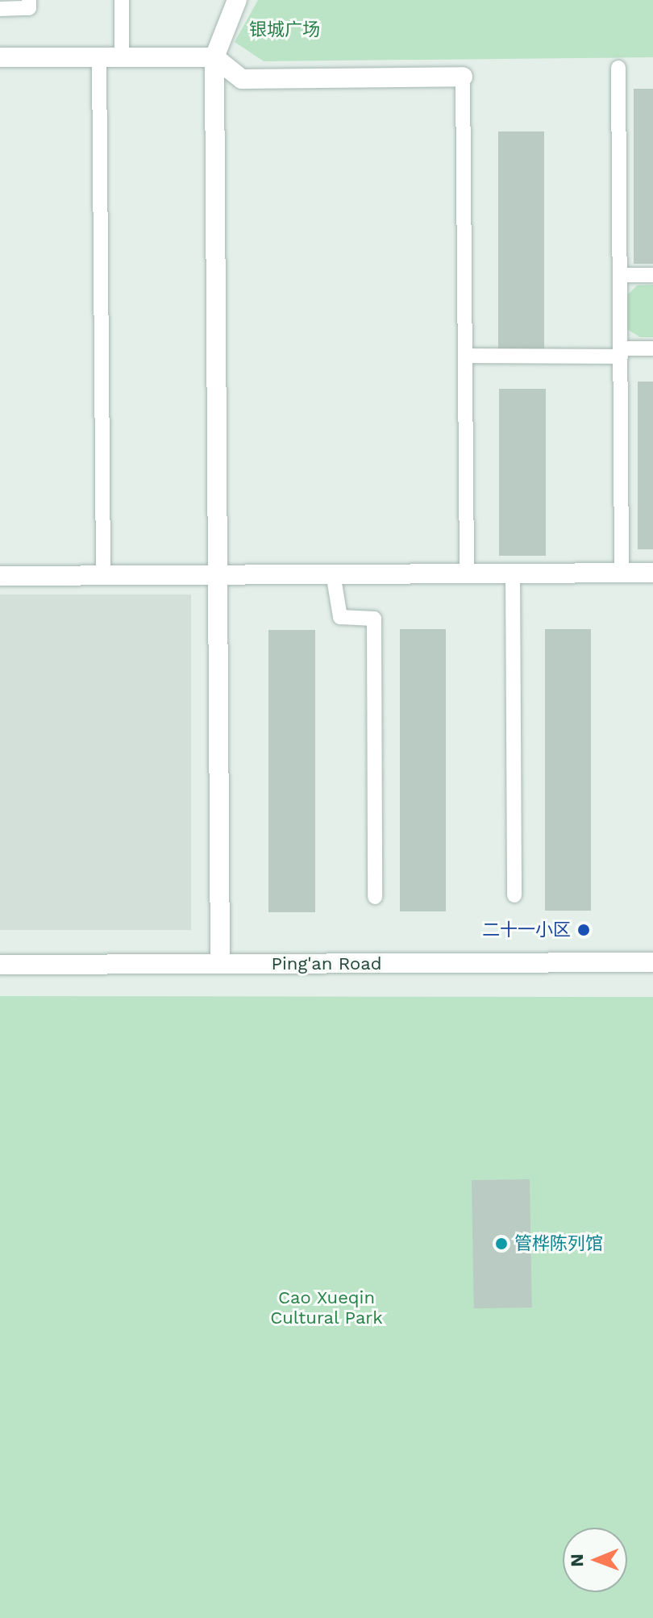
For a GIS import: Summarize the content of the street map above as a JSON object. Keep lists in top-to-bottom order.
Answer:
{
  "streets": {
    "street": ["Ping'an Road"]
  },
  "parks": ["银城广场", "Cao Xueqin Cultural Park"],
  "places": ["二十一小区", "管桦陈列馆"],
  "north": "left"
}
